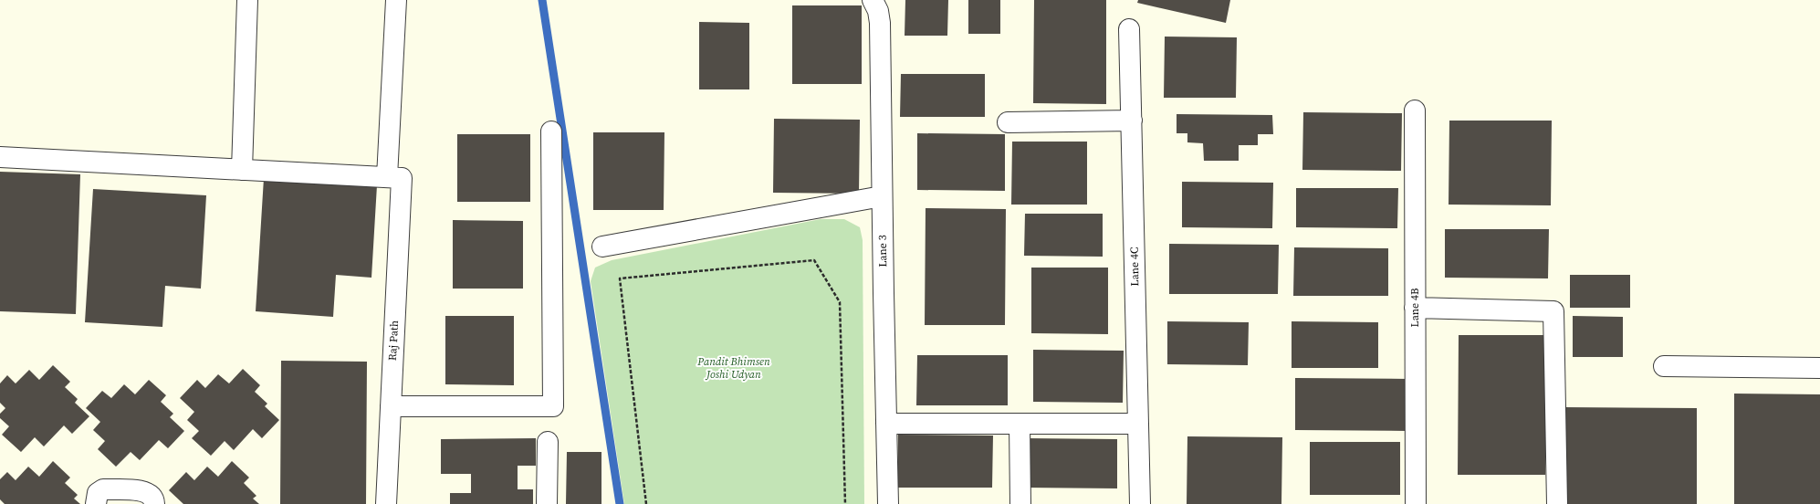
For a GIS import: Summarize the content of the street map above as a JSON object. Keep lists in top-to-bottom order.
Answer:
{
  "streets": {
    "street": [
      "Lane 3",
      "Lane 4C",
      "Lane 4B",
      "Raj Path"
    ]
  },
  "parks": ["Pandit Bhimsen Joshi Udyan"]
}
